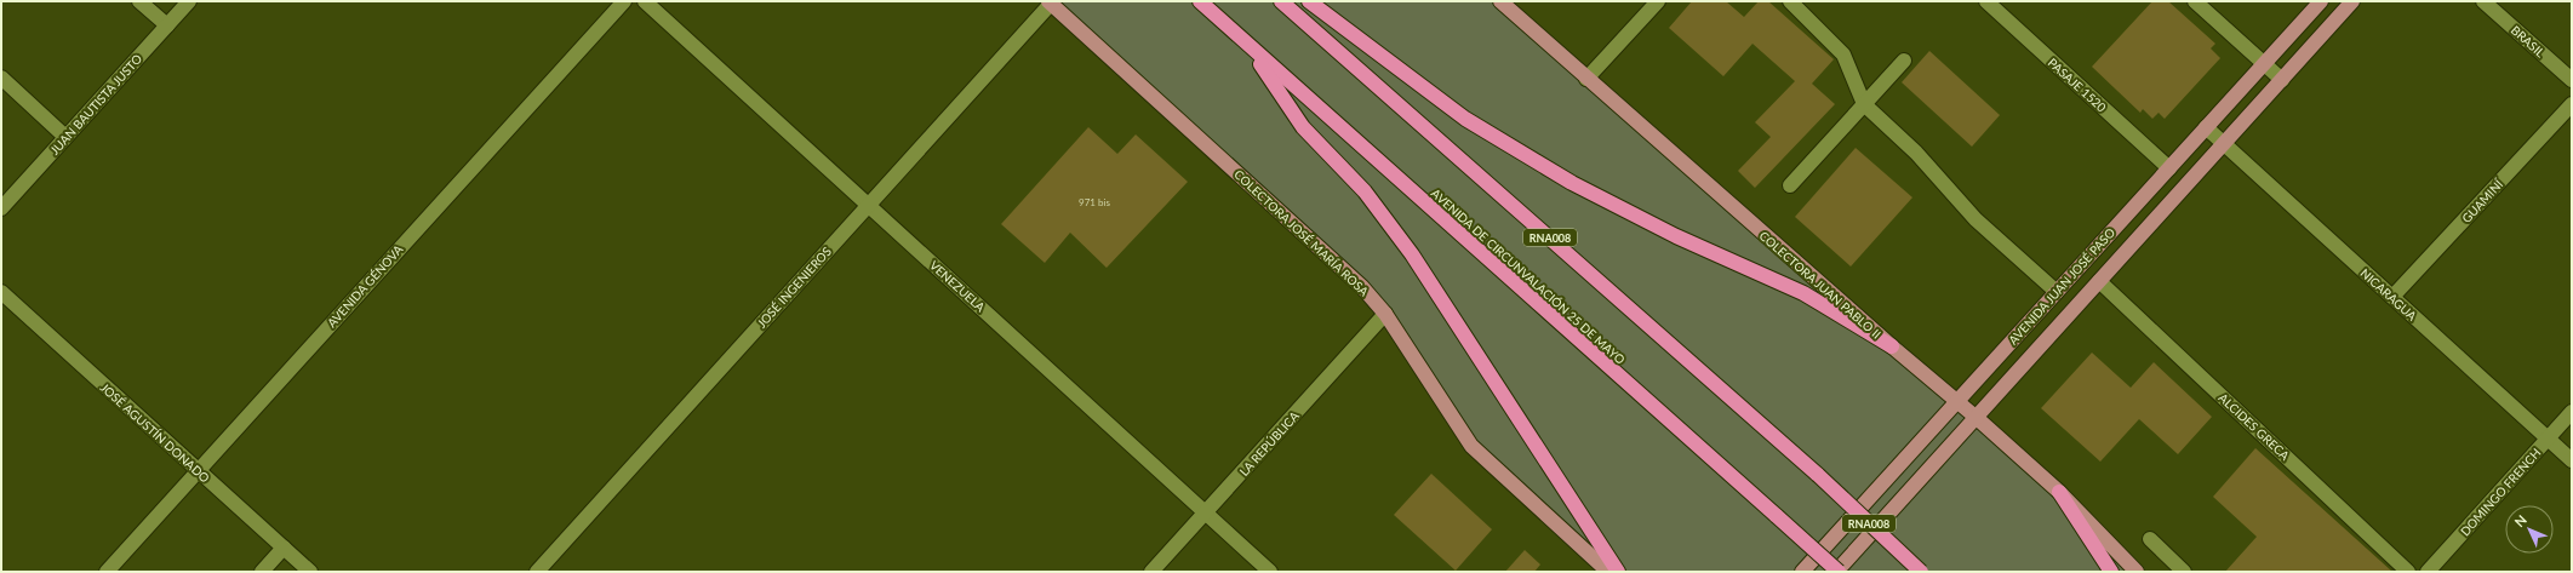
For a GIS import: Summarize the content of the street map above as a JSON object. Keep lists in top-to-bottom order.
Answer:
{
  "streets": {
    "highway": ["RNA008", "AVENIDA DE CIRCUNVALACIÓN 25 DE MAYO"],
    "main road": ["COLECTORA JOSÉ MARÍA ROSA", "COLECTORA JUAN PABLO II", "AVENIDA JUAN JOSÉ PASO"],
    "street": [
      "BRASIL",
      "PASAJE 1520",
      "JUAN BAUTISTA JUSTO",
      "GUAMINÍ",
      "AVENIDA GÉNOVA",
      "VENEZUELA",
      "JOSÉ INGENIEROS",
      "NICARAGUA",
      "ALCIDES GRECA",
      "JOSÉ AGUSTÍN DONADO",
      "LA REPÚBLICA",
      "DOMINGO FRENCH"
    ]
  },
  "crossings": [
    ["PASAJE 1520", "AVENIDA JUAN JOSÉ PASO"],
    ["GUAMINÍ", "NICARAGUA"],
    ["COLECTORA JOSÉ MARÍA ROSA", "JOSÉ INGENIEROS"],
    ["COLECTORA JOSÉ MARÍA ROSA", "LA REPÚBLICA"],
    ["AVENIDA DE CIRCUNVALACIÓN 25 DE MAYO", "AVENIDA JUAN JOSÉ PASO"],
    ["COLECTORA JUAN PABLO II", "AVENIDA JUAN JOSÉ PASO"],
    ["AVENIDA GÉNOVA", "JOSÉ AGUSTÍN DONADO"],
    ["VENEZUELA", "JOSÉ INGENIEROS"],
    ["VENEZUELA", "LA REPÚBLICA"],
    ["AVENIDA JUAN JOSÉ PASO", "NICARAGUA"],
    ["AVENIDA JUAN JOSÉ PASO", "ALCIDES GRECA"],
    ["NICARAGUA", "DOMINGO FRENCH"]
  ],
  "house_numbers": ["971 bis"],
  "north": "top left"
}
